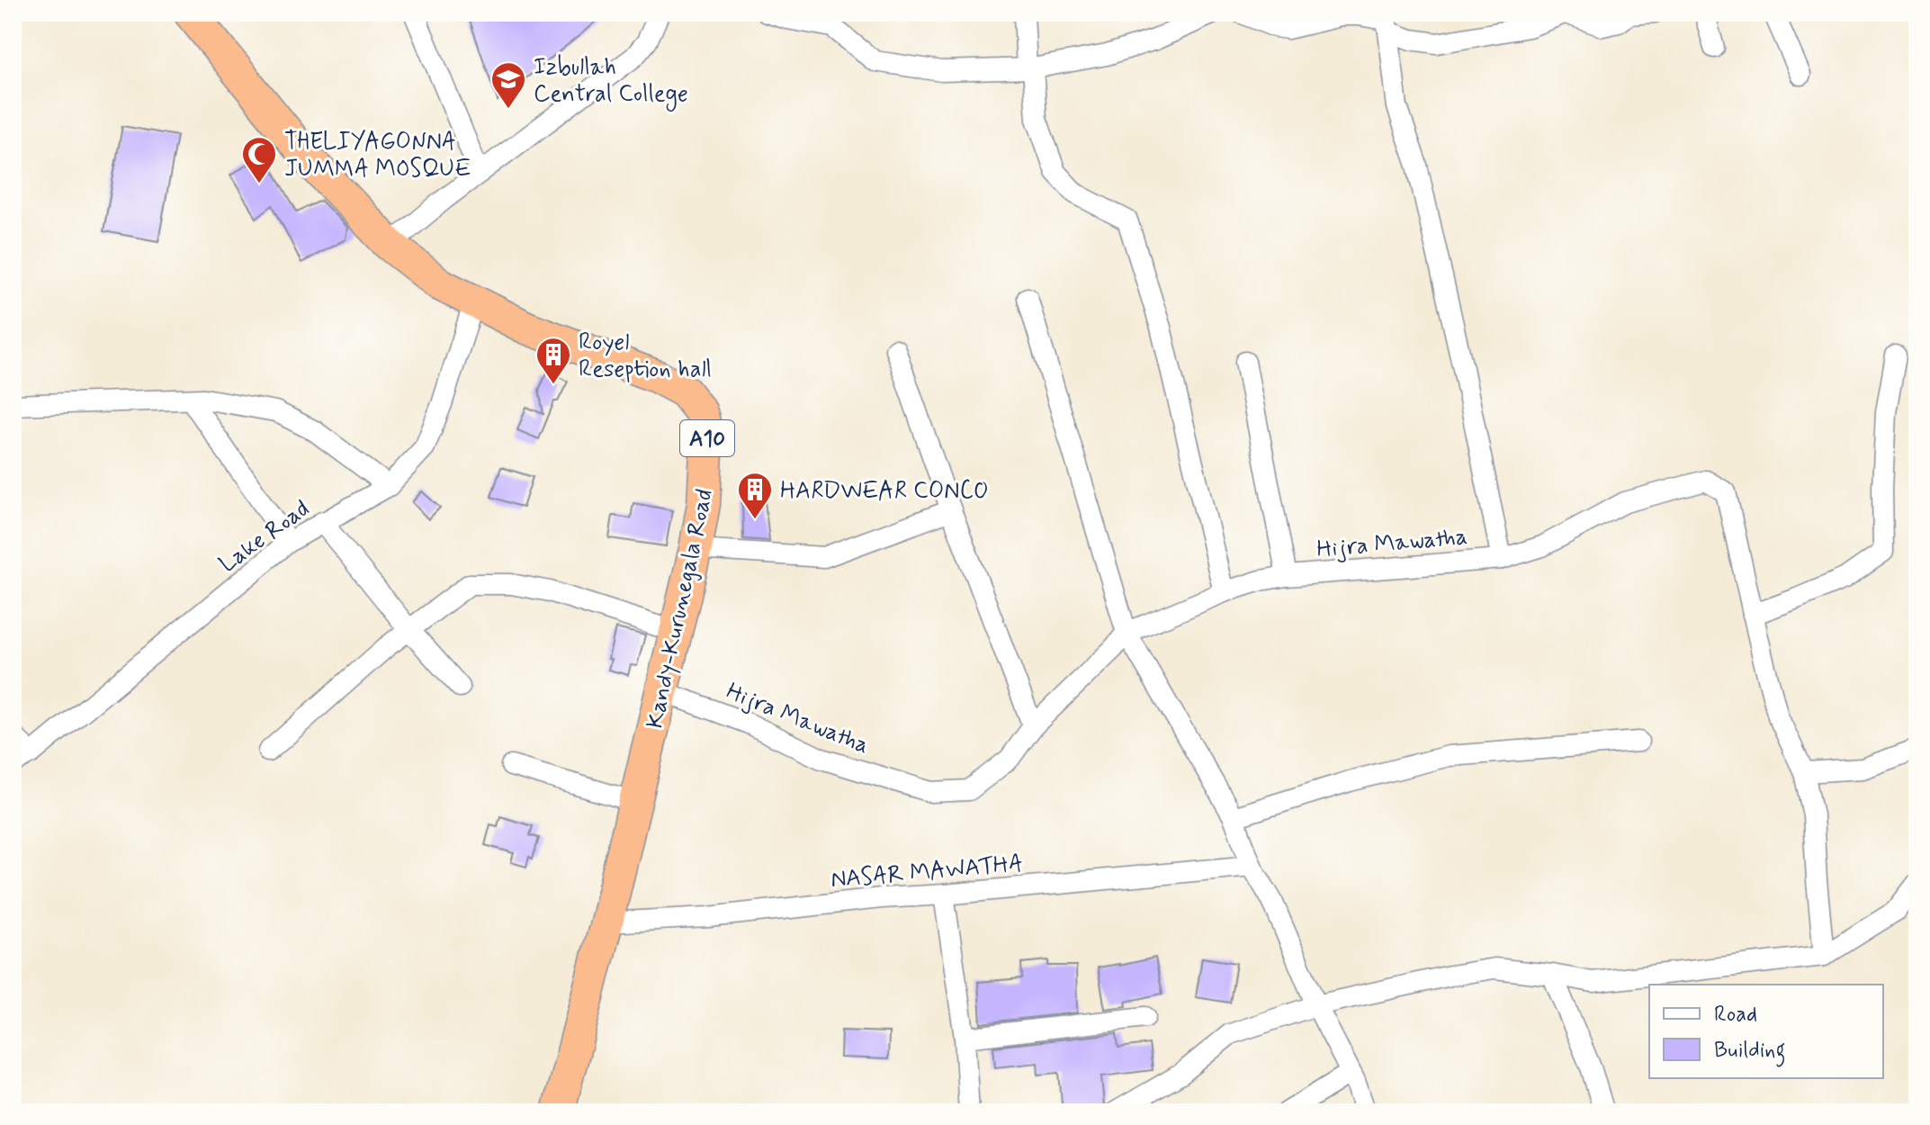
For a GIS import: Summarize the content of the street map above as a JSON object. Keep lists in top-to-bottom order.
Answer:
{
  "streets": {
    "highway": ["A10", "Kandy-Kurunegala Road"],
    "street": ["Lake Road", "Hijra Mawatha", "NASAR MAWATHA"]
  },
  "crossings": [
    ["Lake Road", "Kandy-Kurunegala Road"],
    ["Hijra Mawatha", "Kandy-Kurunegala Road"],
    ["Kandy-Kurunegala Road", "NASAR MAWATHA"]
  ],
  "places": {
    "school or university": ["Izbullah Central College"],
    "mosque": ["THELIYAGONNA JUMMA MOSQUE"],
    "building": ["Royel Reseption hall", "HARDWEAR CONCO"]
  },
  "legend": ["Road", "Building"]
}
